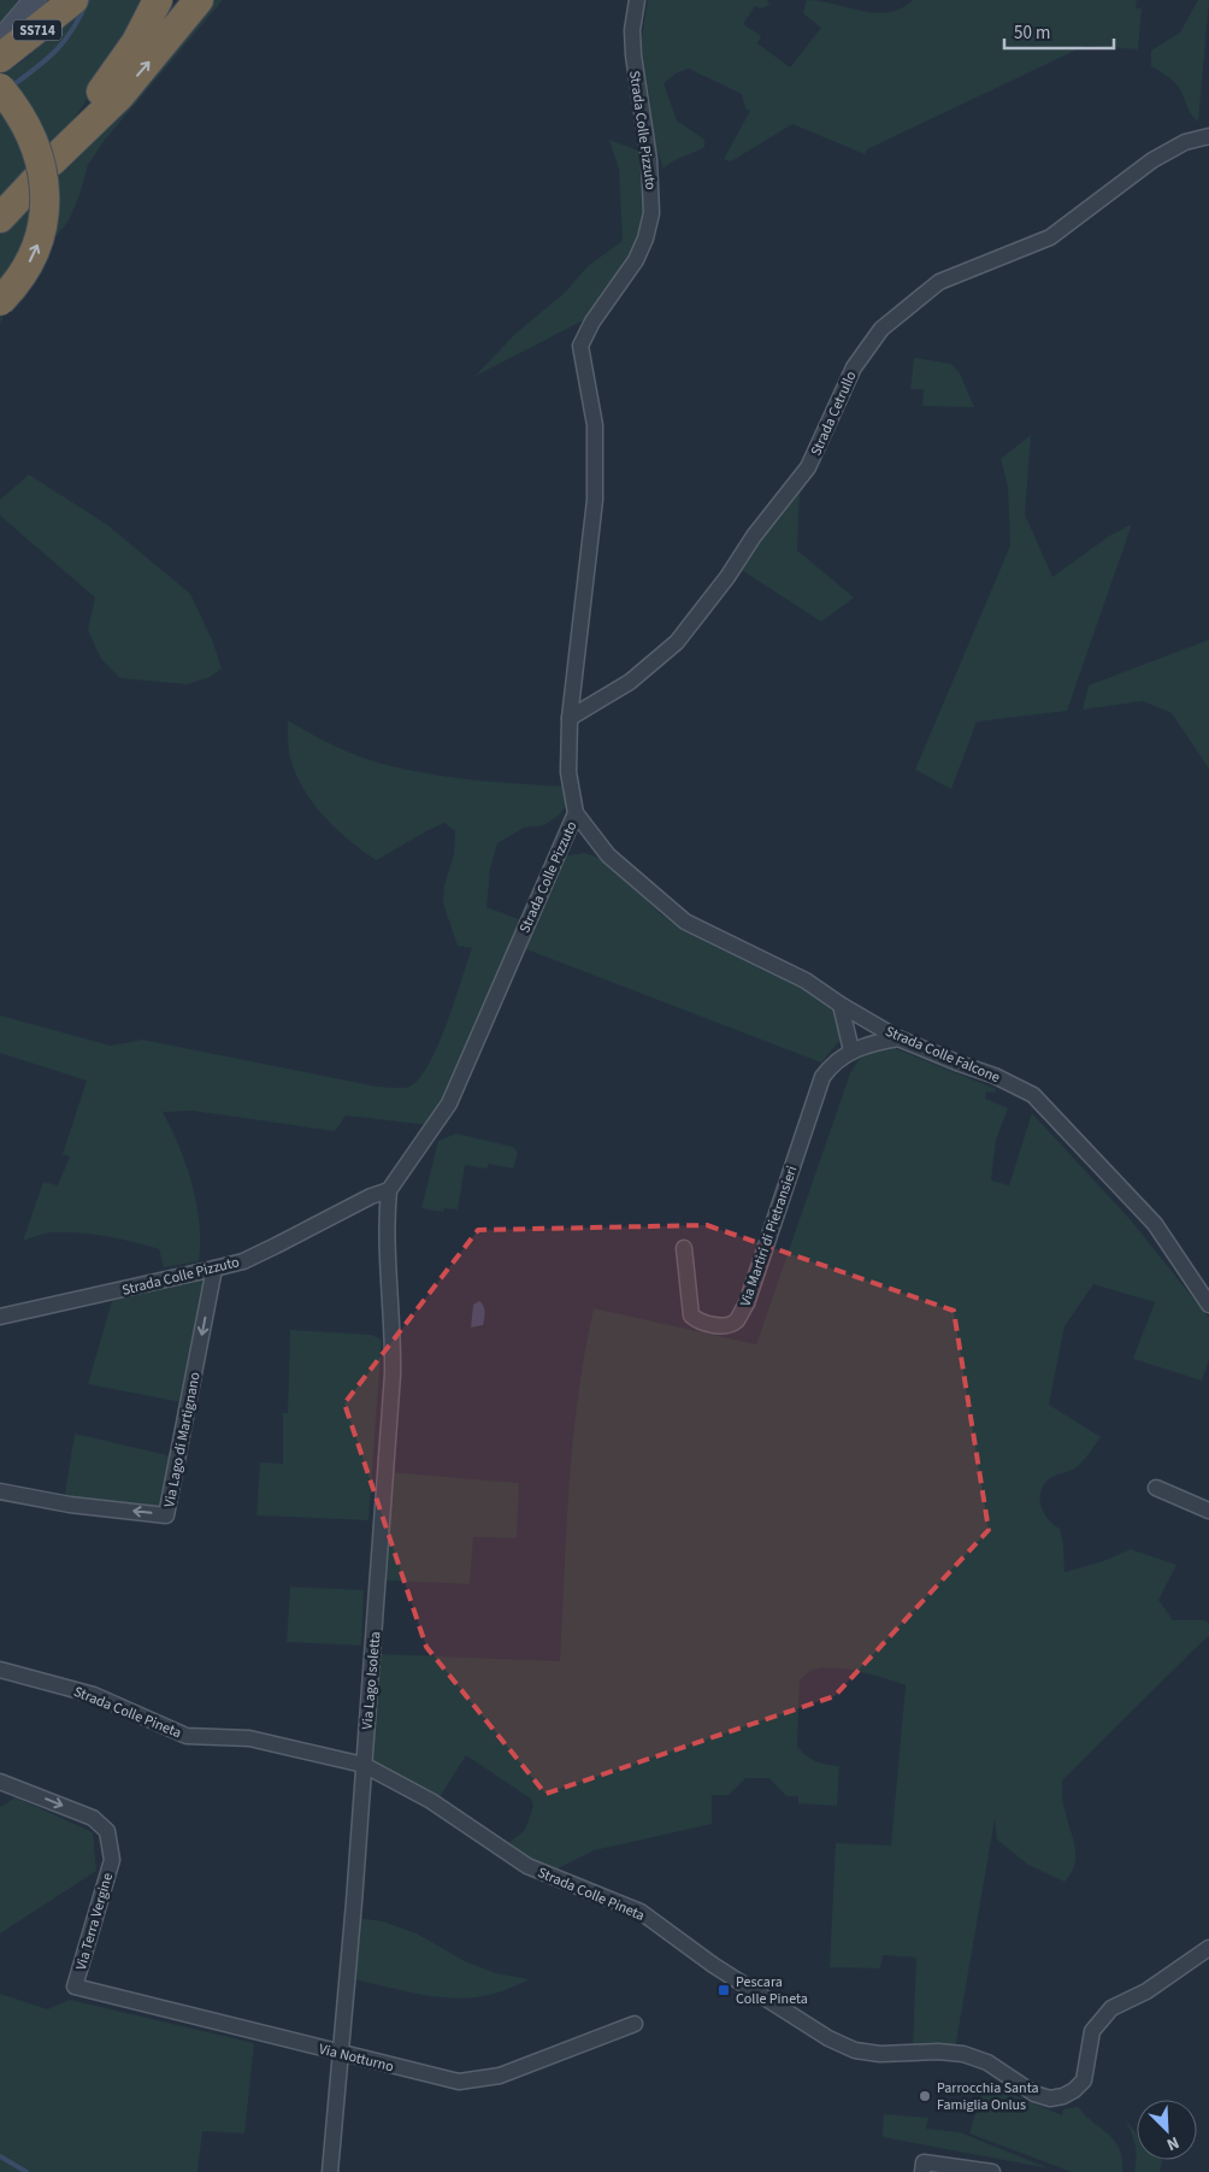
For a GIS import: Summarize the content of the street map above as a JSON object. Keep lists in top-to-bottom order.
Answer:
{
  "streets": {
    "highway": ["SS714"],
    "street": [
      "Strada Colle Pizzuto",
      "Strada Cetrullo",
      "Strada Colle Falcone",
      "Via Martiri di Pietransieri",
      "Via Lago di Martignano",
      "Via Lago Isoletta",
      "Strada Colle Pineta",
      "Via Terra Vergine",
      "Via Notturno"
    ]
  },
  "crossings": [
    ["Strada Colle Pizzuto", "Strada Cetrullo"],
    ["Strada Colle Pizzuto", "Strada Colle Falcone"],
    ["Strada Colle Pizzuto", "Via Lago di Martignano"],
    ["Strada Colle Pizzuto", "Via Lago Isoletta"],
    ["Strada Colle Falcone", "Via Martiri di Pietransieri"],
    ["Via Lago Isoletta", "Strada Colle Pineta"],
    ["Via Lago Isoletta", "Via Notturno"],
    ["Via Terra Vergine", "Via Notturno"]
  ],
  "places": {
    "transit": ["Pescara Colle Pineta"],
    "other": ["Parrocchia Santa Famiglia Onlus"]
  },
  "scale_bar": "50 m",
  "north": "bottom right"
}
